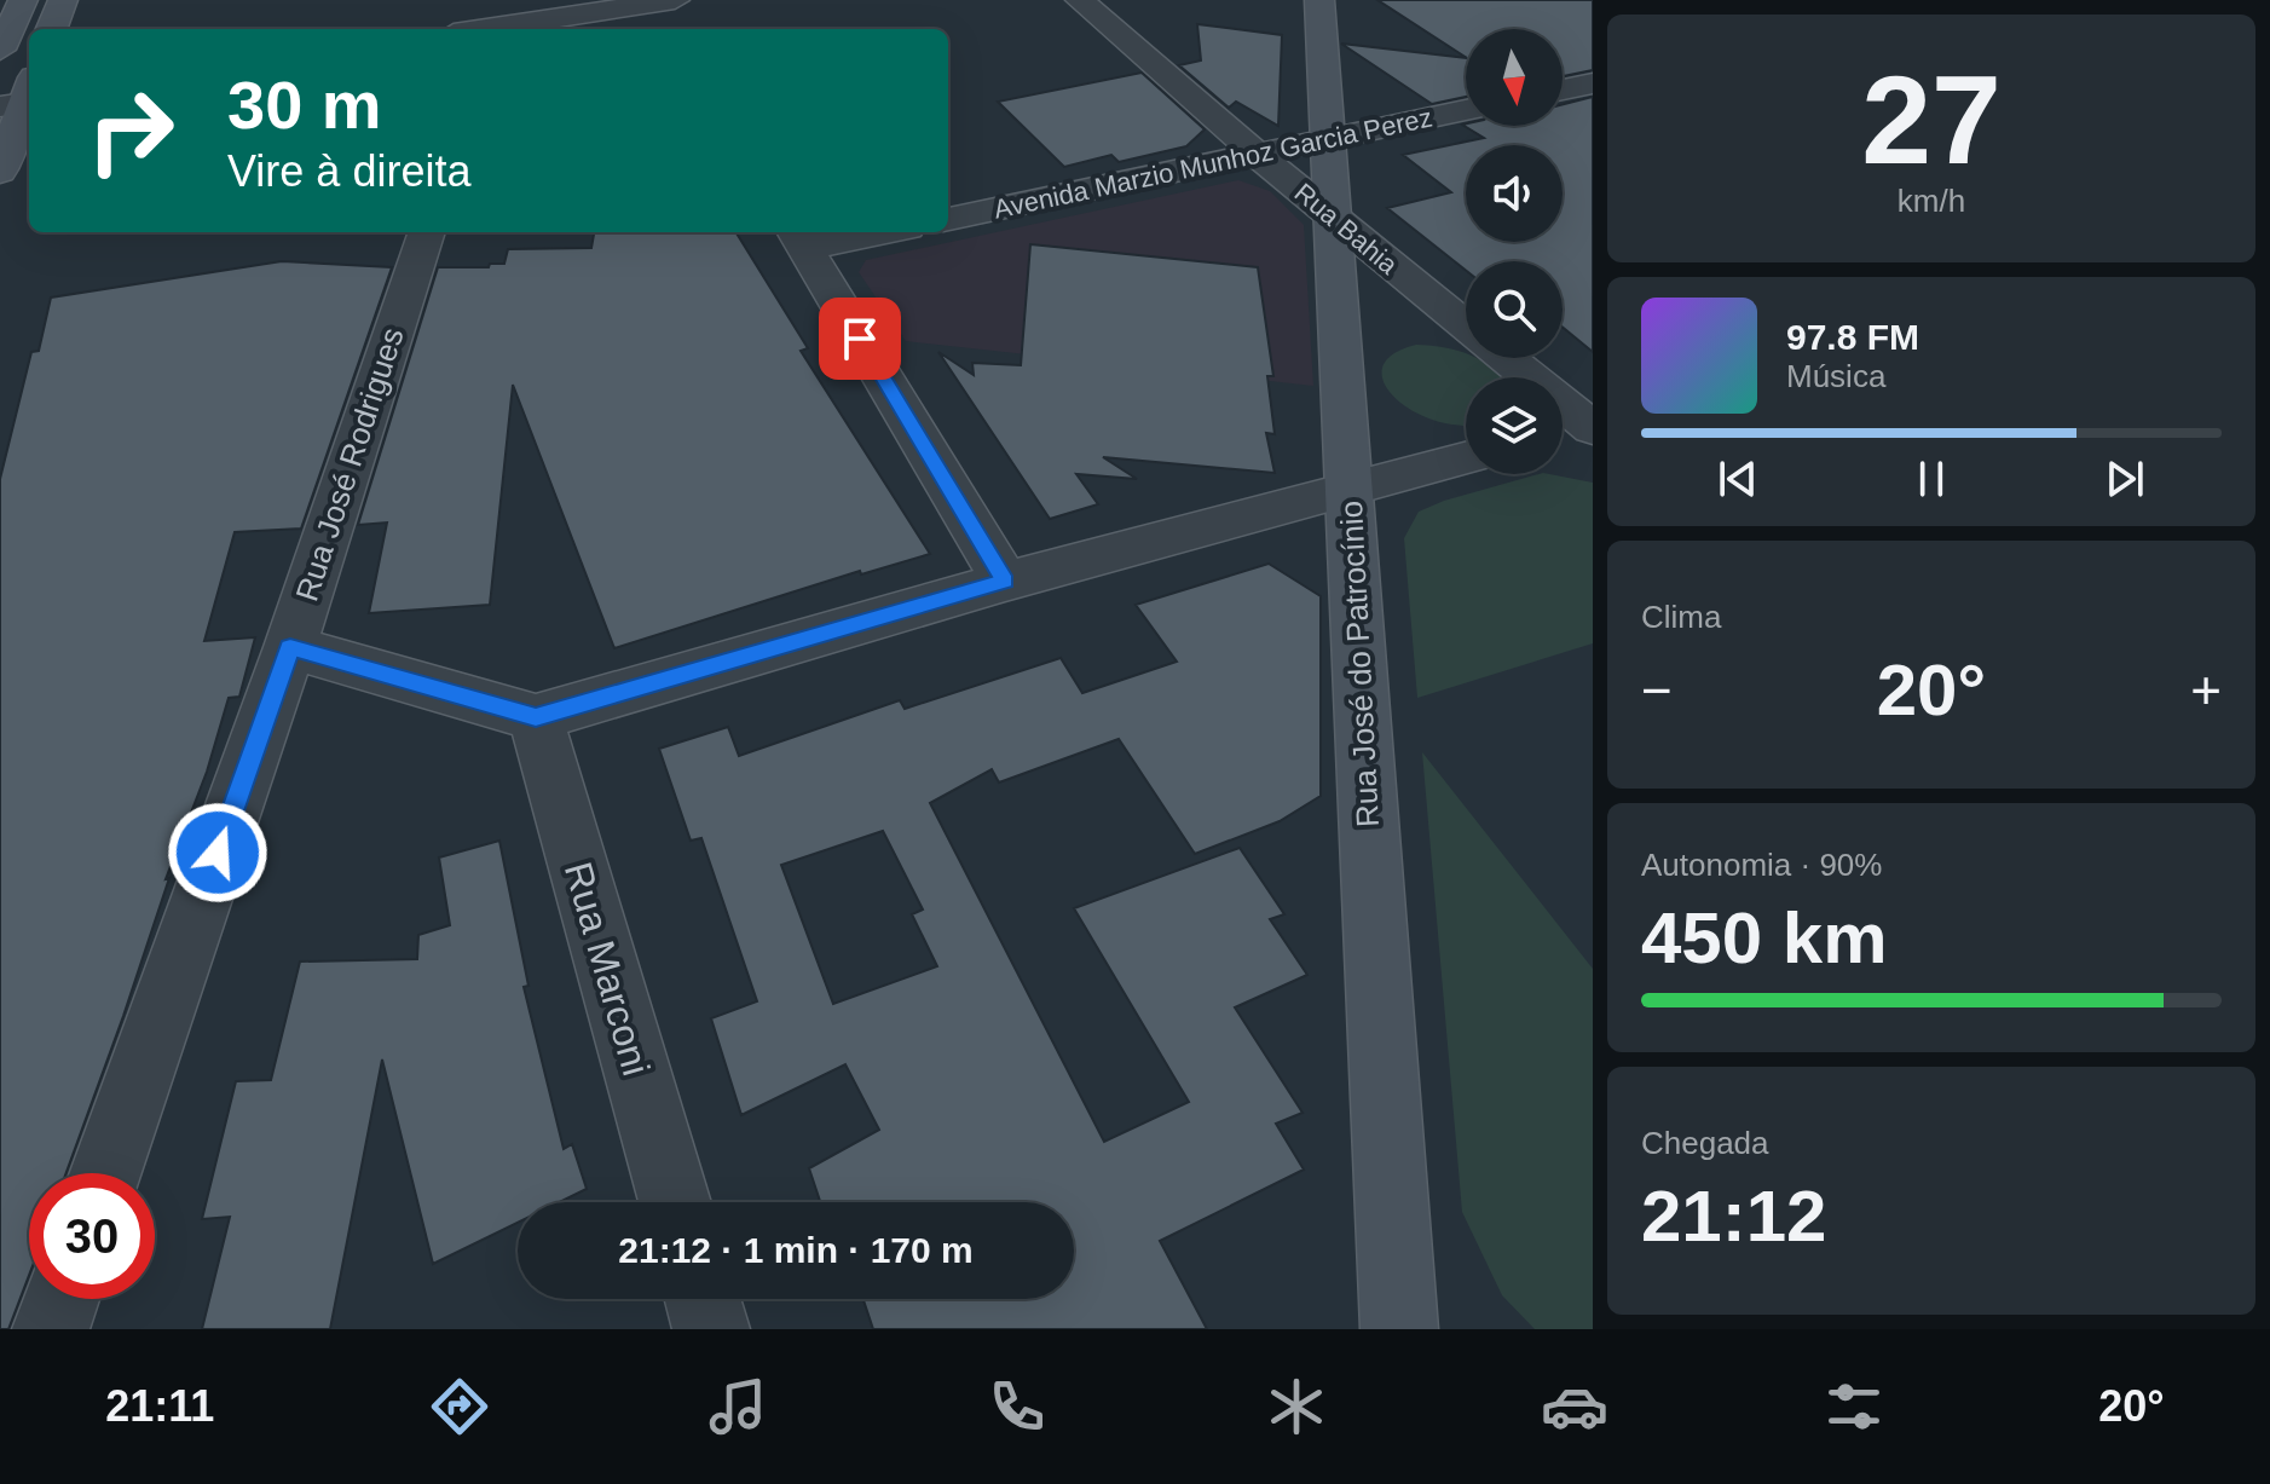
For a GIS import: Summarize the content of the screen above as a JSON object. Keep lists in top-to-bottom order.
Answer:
{
  "streets": {
    "street": [
      "Avenida Marzio Munhoz Garcia Perez",
      "Rua Bahia",
      "Rua José Rodrigues",
      "Rua José do Patrocínio",
      "Rua Marconi"
    ]
  },
  "crossings": [
    ["Avenida Marzio Munhoz Garcia Perez", "Rua Bahia"],
    ["Avenida Marzio Munhoz Garcia Perez", "Rua José do Patrocínio"],
    ["Rua Bahia", "Rua José do Patrocínio"]
  ],
  "north": "bottom",
  "page": {
    "tile": [
      ["27", "km/h"],
      "Clima",
      ["Autonomia · 90%", "450 km"],
      ["Chegada", "21:12"]
    ],
    "turn": ["30 m", "Vire à direita"],
    "song": ["97.8 FM", "Música"],
    "heat": ["−", "20°", "+"],
    "limit": "30",
    "trip": "21:12 · 1 min · 170 m",
    "tabs": ["21:11", "20°"]
  }
}
